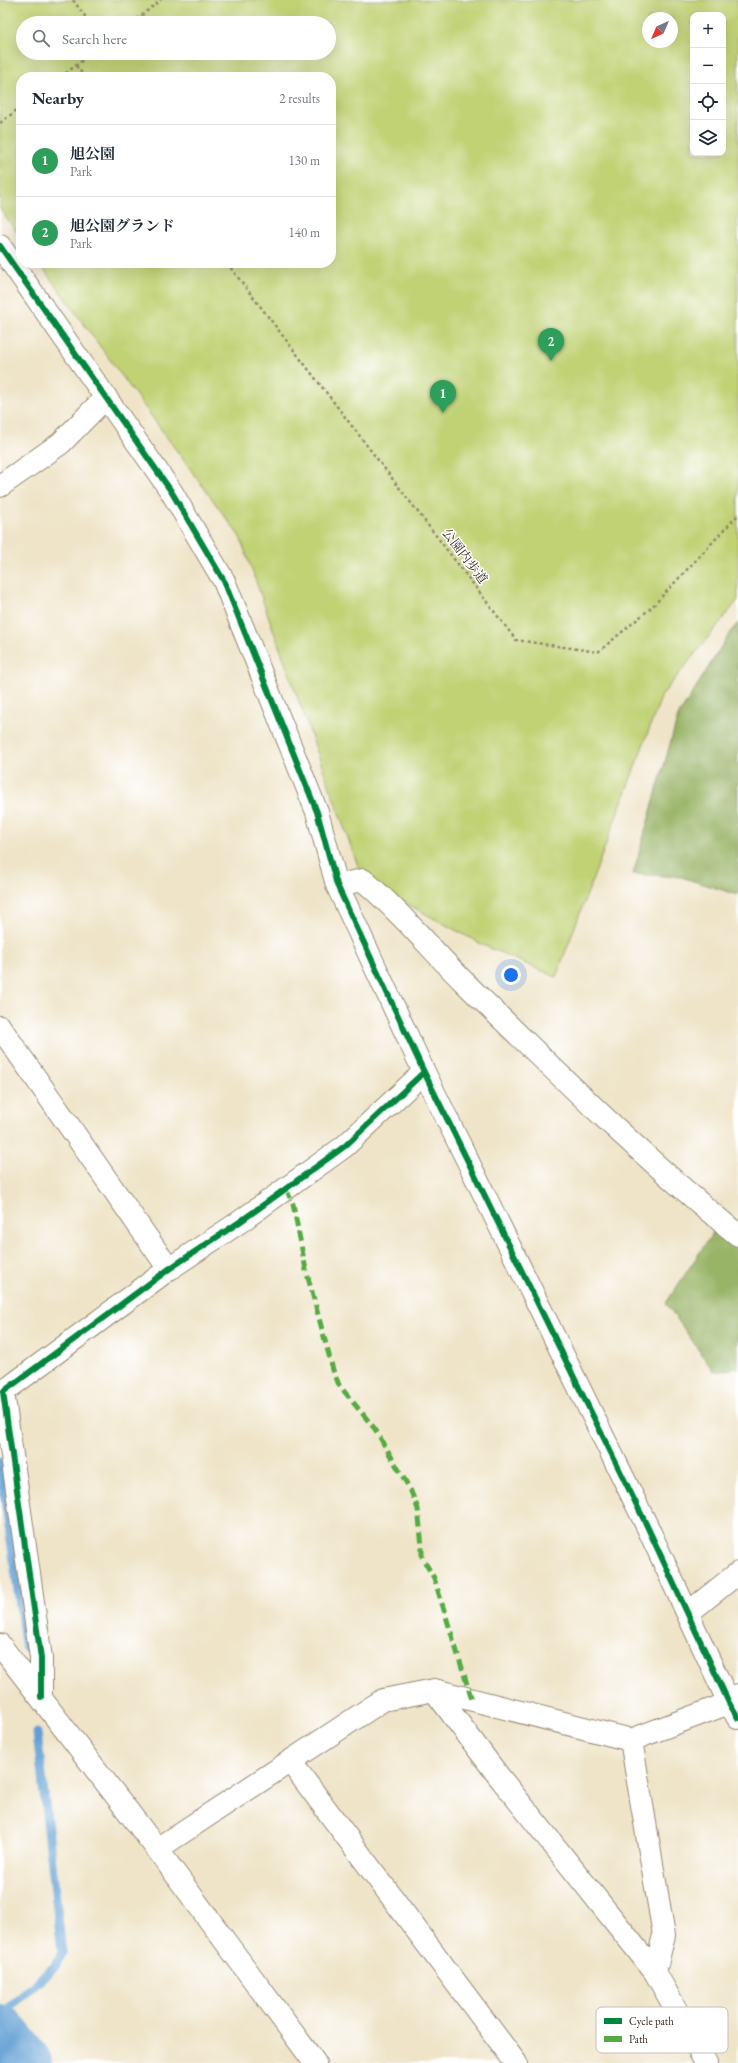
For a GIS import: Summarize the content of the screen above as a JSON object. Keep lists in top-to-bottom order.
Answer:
{
  "streets": {
    "path": ["公園内歩道"]
  },
  "legend": ["Cycle path", "Path"],
  "north": "bottom left",
  "page": {
    "map_buttons": ["+", "−"],
    "search": "Search here",
    "heading": ["Nearby", "2 results"],
    "list": [
      {
        "mark": "1",
        "name": "旭公園",
        "note": "Park",
        "value": "130 m"
      },
      {
        "mark": "2",
        "name": "旭公園グランド",
        "note": "Park",
        "value": "140 m"
      }
    ],
    "pins": ["2", "1"]
  }
}
